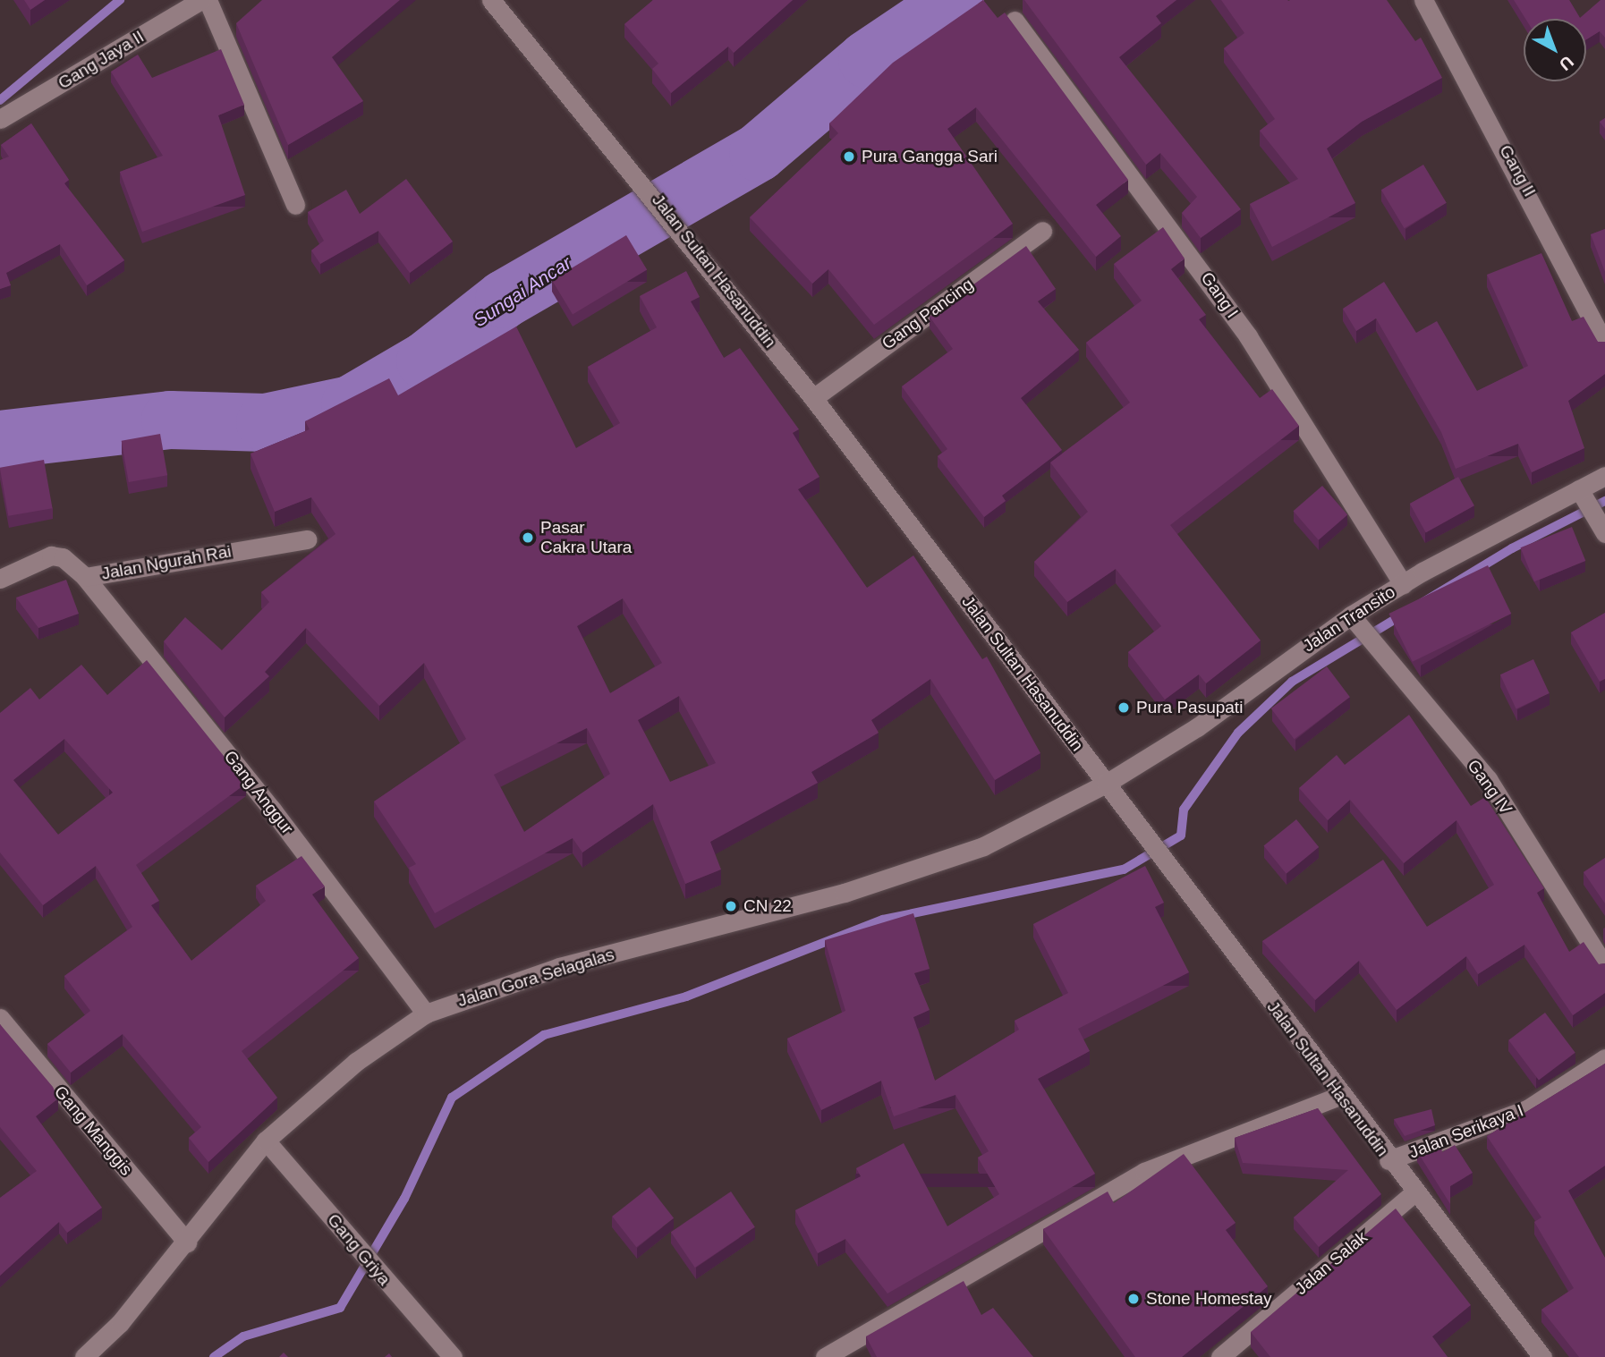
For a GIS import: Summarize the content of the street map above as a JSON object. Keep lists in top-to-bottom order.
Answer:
{
  "streets": {
    "street": [
      "Gang Jaya II",
      "Gang II",
      "Jalan Sultan Hasanuddin",
      "Gang I",
      "Gang Pancing",
      "Jalan Ngurah Rai",
      "Jalan Transito",
      "Gang IV",
      "Gang Anggur",
      "Jalan Gora Selagalas",
      "Gang Manggis",
      "Jalan Serikaya I",
      "Gang Griya",
      "Jalan Salak"
    ]
  },
  "crossings": [
    ["Jalan Sultan Hasanuddin", "Gang Pancing"],
    ["Jalan Sultan Hasanuddin", "Jalan Transito"],
    ["Jalan Sultan Hasanuddin", "Jalan Gora Selagalas"],
    ["Jalan Sultan Hasanuddin", "Jalan Serikaya I"],
    ["Jalan Sultan Hasanuddin", "Jalan Salak"],
    ["Gang I", "Jalan Transito"],
    ["Jalan Ngurah Rai", "Gang Anggur"],
    ["Jalan Transito", "Gang IV"],
    ["Jalan Transito", "Jalan Gora Selagalas"],
    ["Gang Anggur", "Jalan Gora Selagalas"],
    ["Jalan Gora Selagalas", "Gang Manggis"],
    ["Jalan Gora Selagalas", "Gang Griya"]
  ],
  "water": ["Sungai Ancar"],
  "places": [
    "Pura Gangga Sari",
    "Pasar Cakra Utara",
    "Pura Pasupati",
    "CN 22",
    "Stone Homestay"
  ],
  "north": "bottom right"
}
